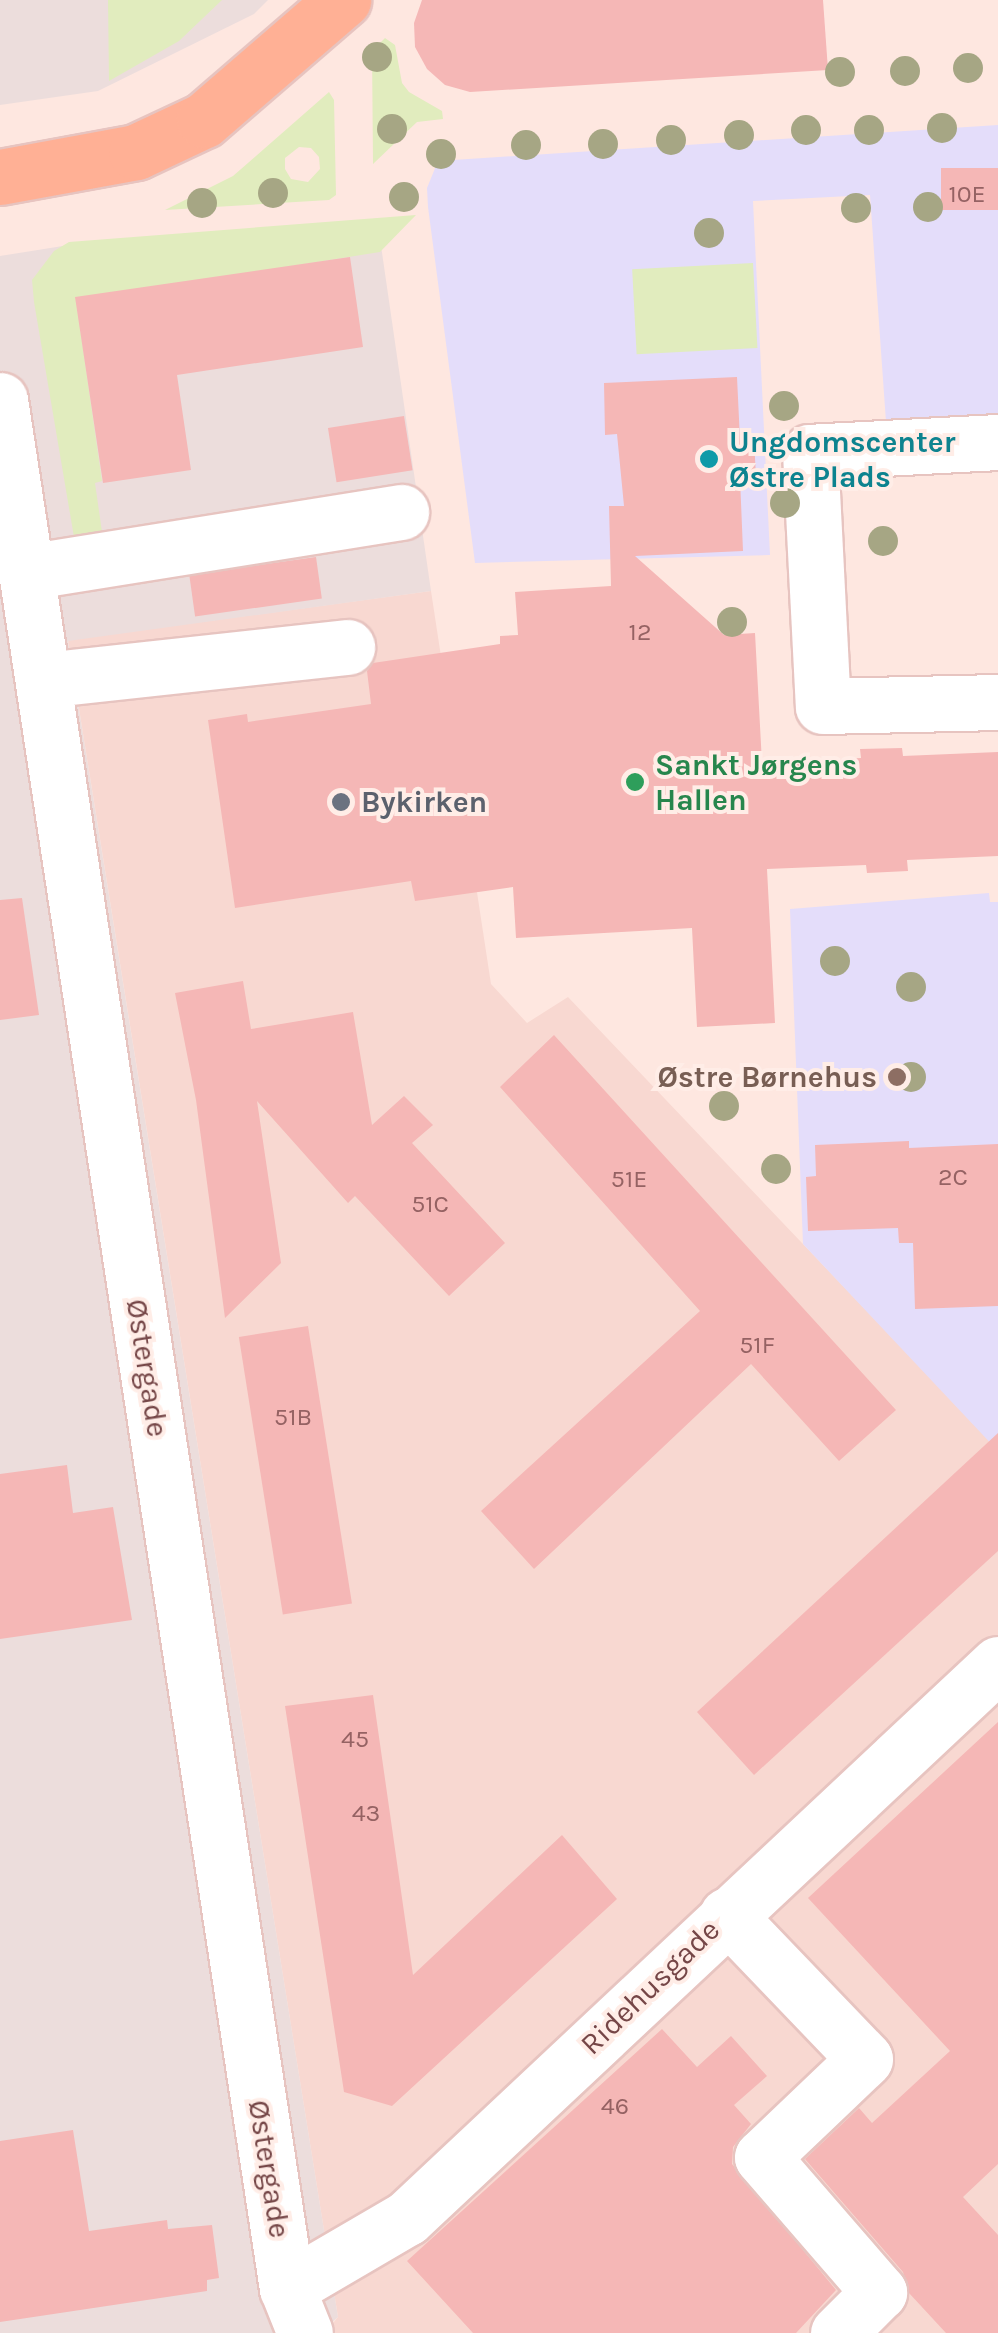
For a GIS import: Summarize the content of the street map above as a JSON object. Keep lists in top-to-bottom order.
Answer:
{
  "streets": {
    "street": ["Østergade", "Ridehusgade"]
  },
  "crossings": [
    ["Østergade", "Ridehusgade"]
  ],
  "places": [
    "Ungdomscenter Østre Plads",
    "Sankt Jørgens Hallen",
    "Bykirken",
    "Østre Børnehus"
  ],
  "house_numbers": [
    "10E",
    "12",
    "2C",
    "51E",
    "51C",
    "51F",
    "51B",
    "45",
    "43",
    "46"
  ]
}
